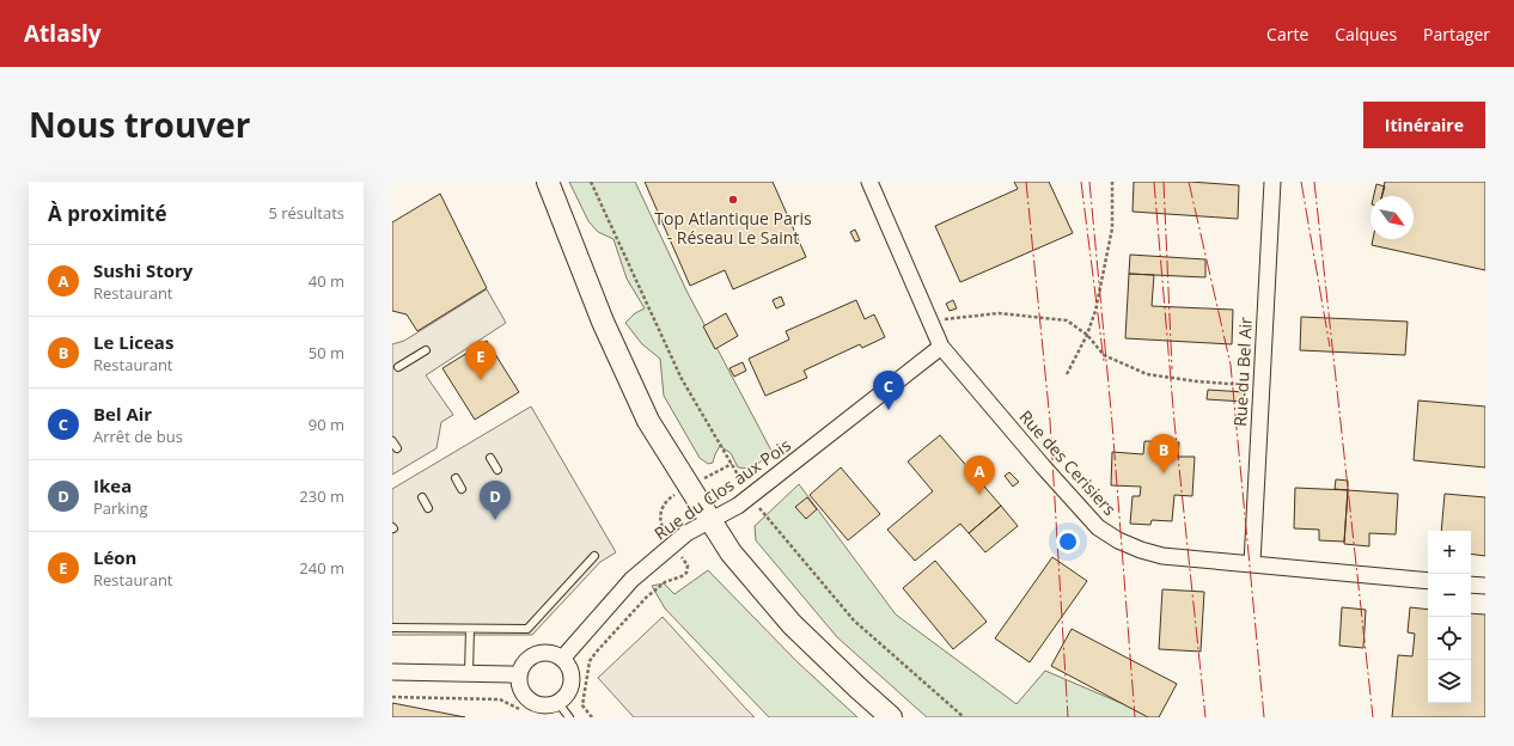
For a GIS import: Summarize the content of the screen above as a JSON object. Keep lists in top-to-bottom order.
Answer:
{
  "streets": {
    "street": ["Rue du Bel Air", "Rue des Cerisiers", "Rue du Clos aux Pois"]
  },
  "crossings": [
    ["Rue du Bel Air", "Rue des Cerisiers"],
    ["Rue des Cerisiers", "Rue du Clos aux Pois"]
  ],
  "places": ["Top Atlantique Paris - Réseau Le Saint"],
  "north": "bottom right",
  "page": {
    "header": "Atlasly",
    "nav": ["Carte", "Calques", "Partager"],
    "title": "Nous trouver",
    "buttons": "Itinéraire",
    "heading": ["À proximité", "5 résultats"],
    "list": [
      {
        "mark": "A",
        "name": "Sushi Story",
        "note": "Restaurant",
        "value": "40 m"
      },
      {
        "mark": "B",
        "name": "Le Liceas",
        "note": "Restaurant",
        "value": "50 m"
      },
      {
        "mark": "C",
        "name": "Bel Air",
        "note": "Arrêt de bus",
        "value": "90 m"
      },
      {
        "mark": "D",
        "name": "Ikea",
        "note": "Parking",
        "value": "230 m"
      },
      {
        "mark": "E",
        "name": "Léon",
        "note": "Restaurant",
        "value": "240 m"
      }
    ],
    "pins": [
      "E",
      "C",
      "B",
      "A",
      "D"
    ],
    "map_buttons": ["+", "−"]
  }
}
